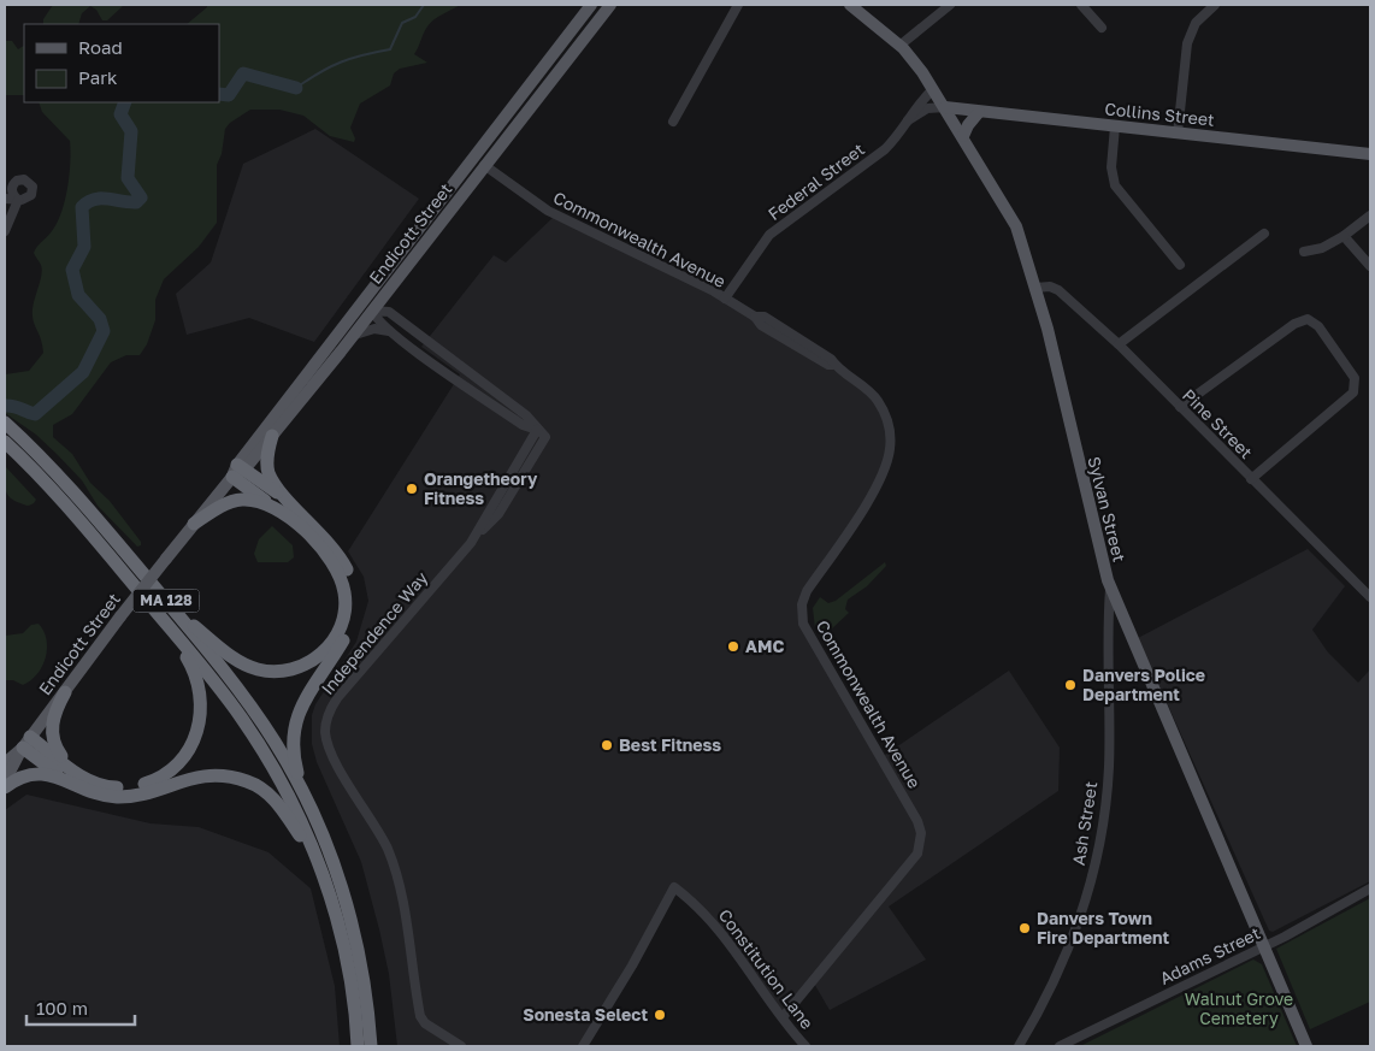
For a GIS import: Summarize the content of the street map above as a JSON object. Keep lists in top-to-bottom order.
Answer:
{
  "streets": {
    "highway": ["MA 128"],
    "main road": ["Collins Street", "Endicott Street", "Sylvan Street"],
    "street": [
      "Federal Street",
      "Commonwealth Avenue",
      "Pine Street",
      "Independence Way",
      "Ash Street",
      "Adams Street",
      "Constitution Lane"
    ]
  },
  "crossings": [
    ["Collins Street", "Federal Street"],
    ["Collins Street", "Sylvan Street"],
    ["Federal Street", "Commonwealth Avenue"],
    ["Federal Street", "Sylvan Street"],
    ["Endicott Street", "Commonwealth Avenue"],
    ["Endicott Street", "Independence Way"],
    ["Commonwealth Avenue", "Constitution Lane"],
    ["Pine Street", "Sylvan Street"],
    ["Sylvan Street", "Ash Street"],
    ["Sylvan Street", "Adams Street"]
  ],
  "parks": ["Walnut Grove Cemetery"],
  "places": [
    "Orangetheory Fitness",
    "AMC",
    "Danvers Police Department",
    "Best Fitness",
    "Danvers Town Fire Department",
    "Sonesta Select"
  ],
  "legend": ["Road", "Park"],
  "scale_bar": "100 m"
}
